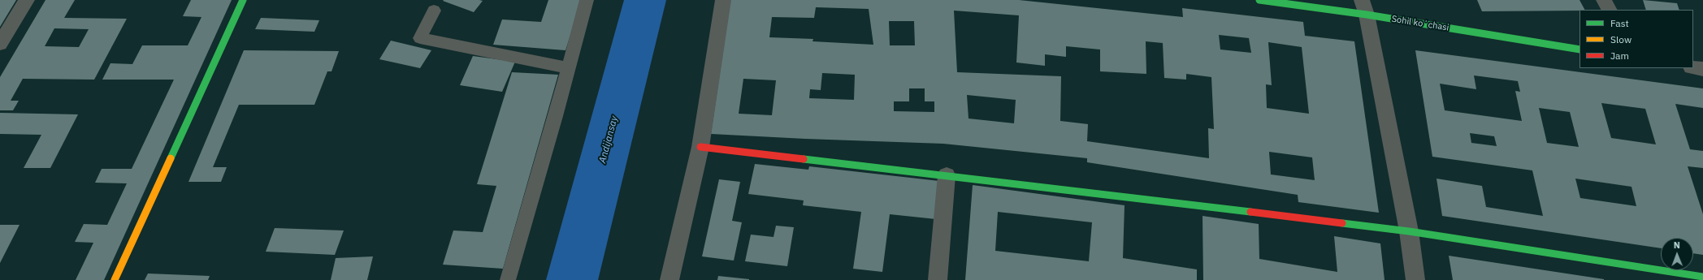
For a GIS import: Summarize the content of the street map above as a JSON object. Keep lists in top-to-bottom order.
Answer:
{
  "streets": {
    "street": ["Sohil koʻchasi"]
  },
  "water": ["Andijansay"],
  "legend": ["Fast", "Slow", "Jam"],
  "north": "top"
}
